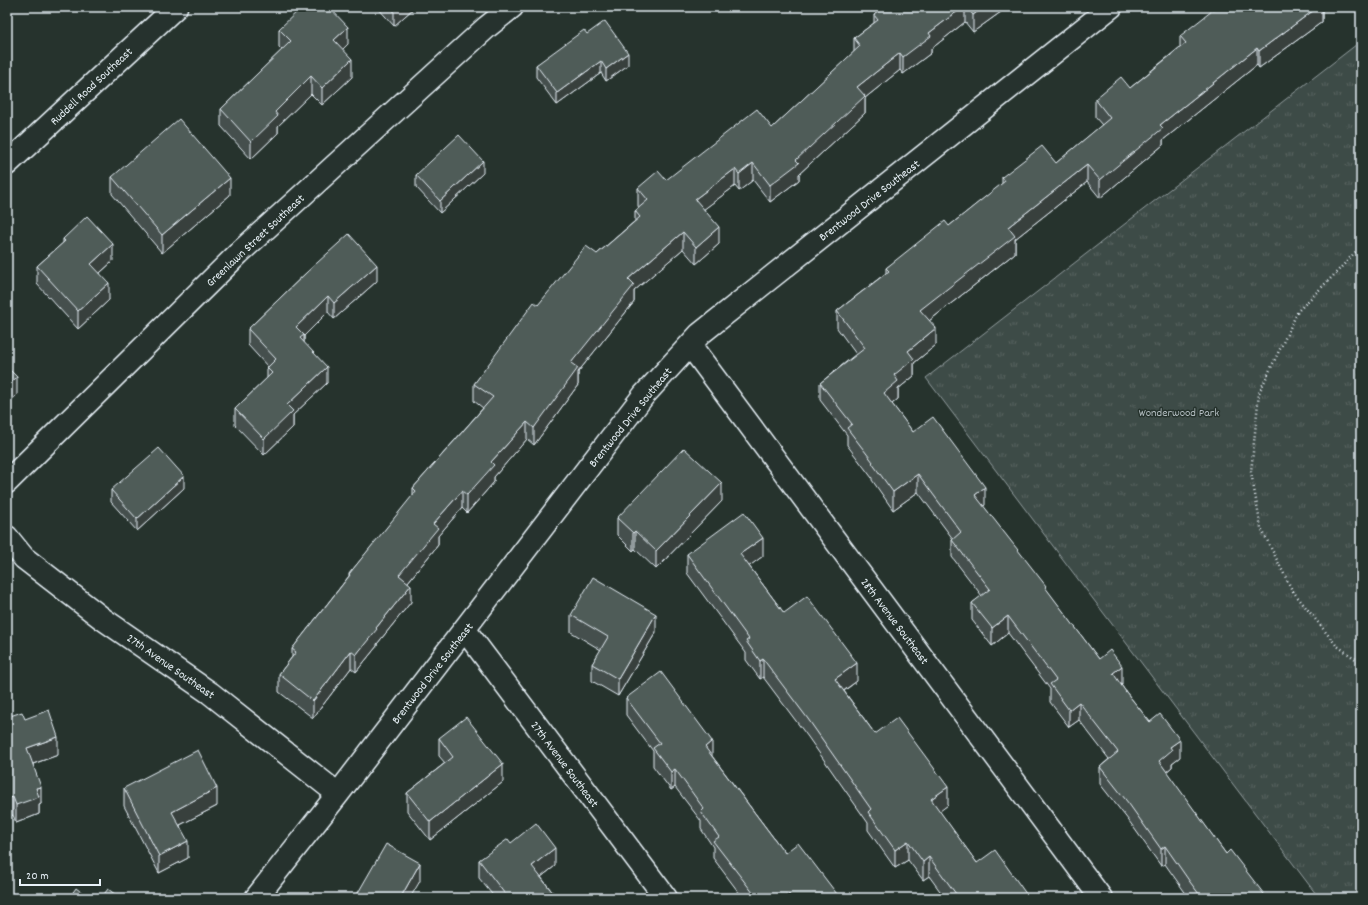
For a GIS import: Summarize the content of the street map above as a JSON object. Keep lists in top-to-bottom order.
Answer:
{
  "streets": {
    "street": [
      "Ruddell Road Southeast",
      "Brentwood Drive Southeast",
      "Greenlawn Street Southeast",
      "28th Avenue Southeast",
      "27th Avenue Southeast"
    ]
  },
  "crossings": [
    ["Brentwood Drive Southeast", "28th Avenue Southeast"],
    ["Brentwood Drive Southeast", "27th Avenue Southeast"]
  ],
  "parks": ["Wonderwood Park"],
  "scale_bar": "20 m"
}
